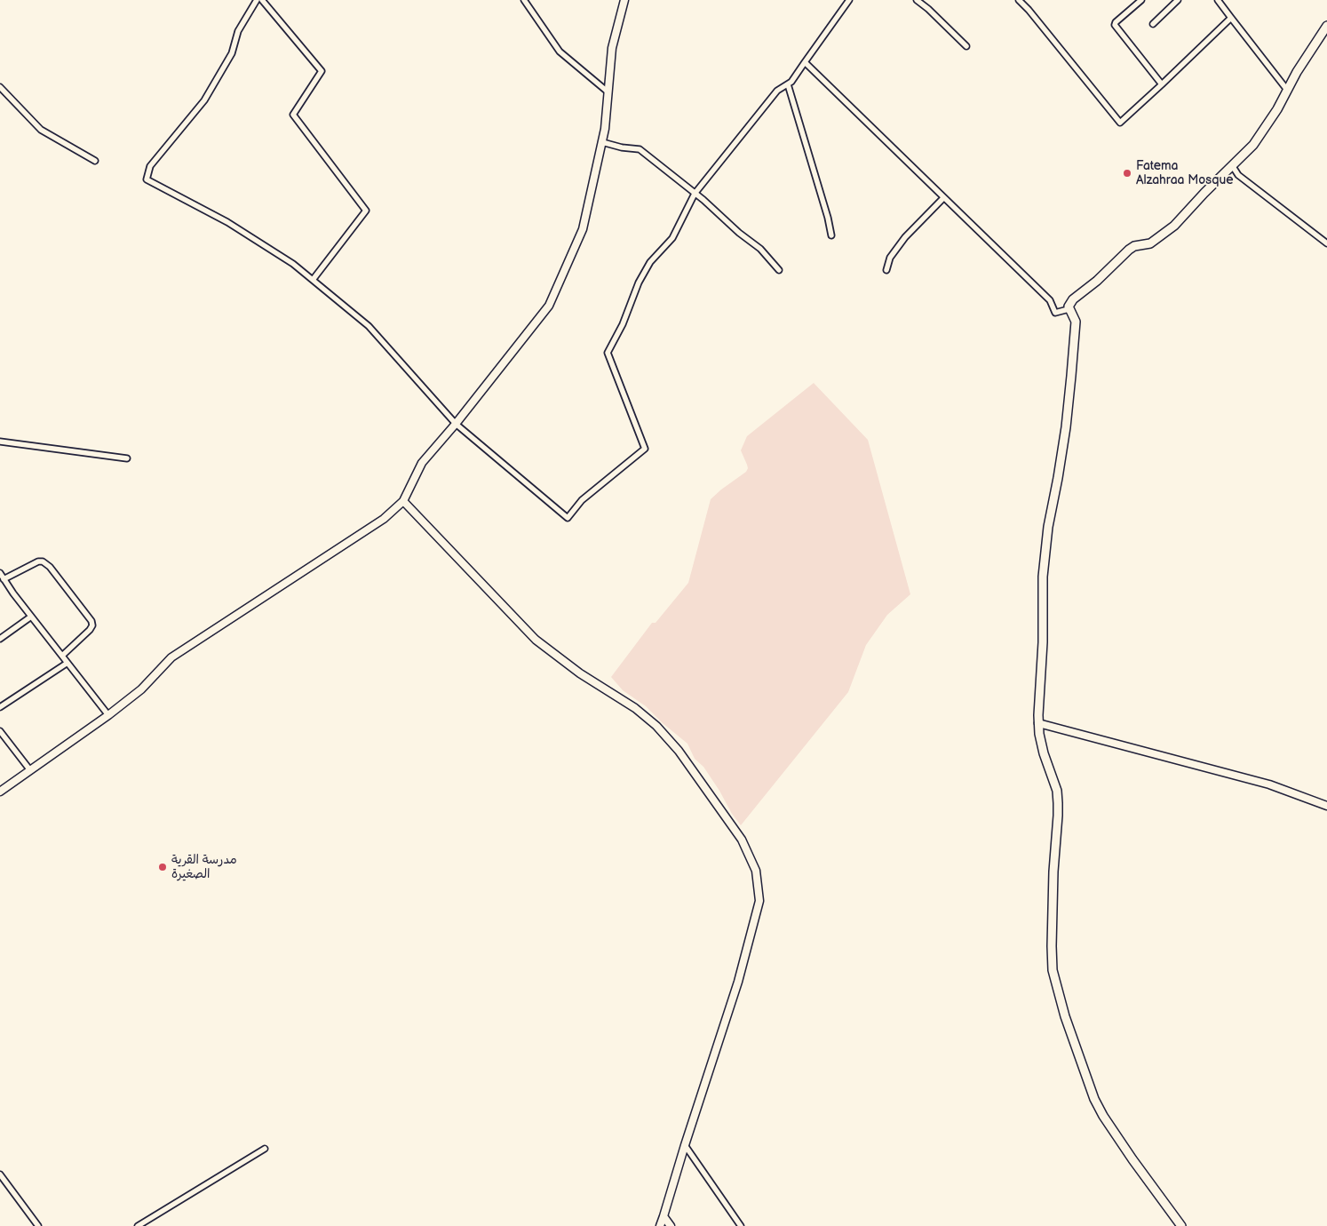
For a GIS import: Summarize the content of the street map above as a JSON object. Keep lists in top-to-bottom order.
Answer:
{
  "places": ["Fatema Alzahraa Mosque", "مدرسة القرية الصغيرة"]
}
